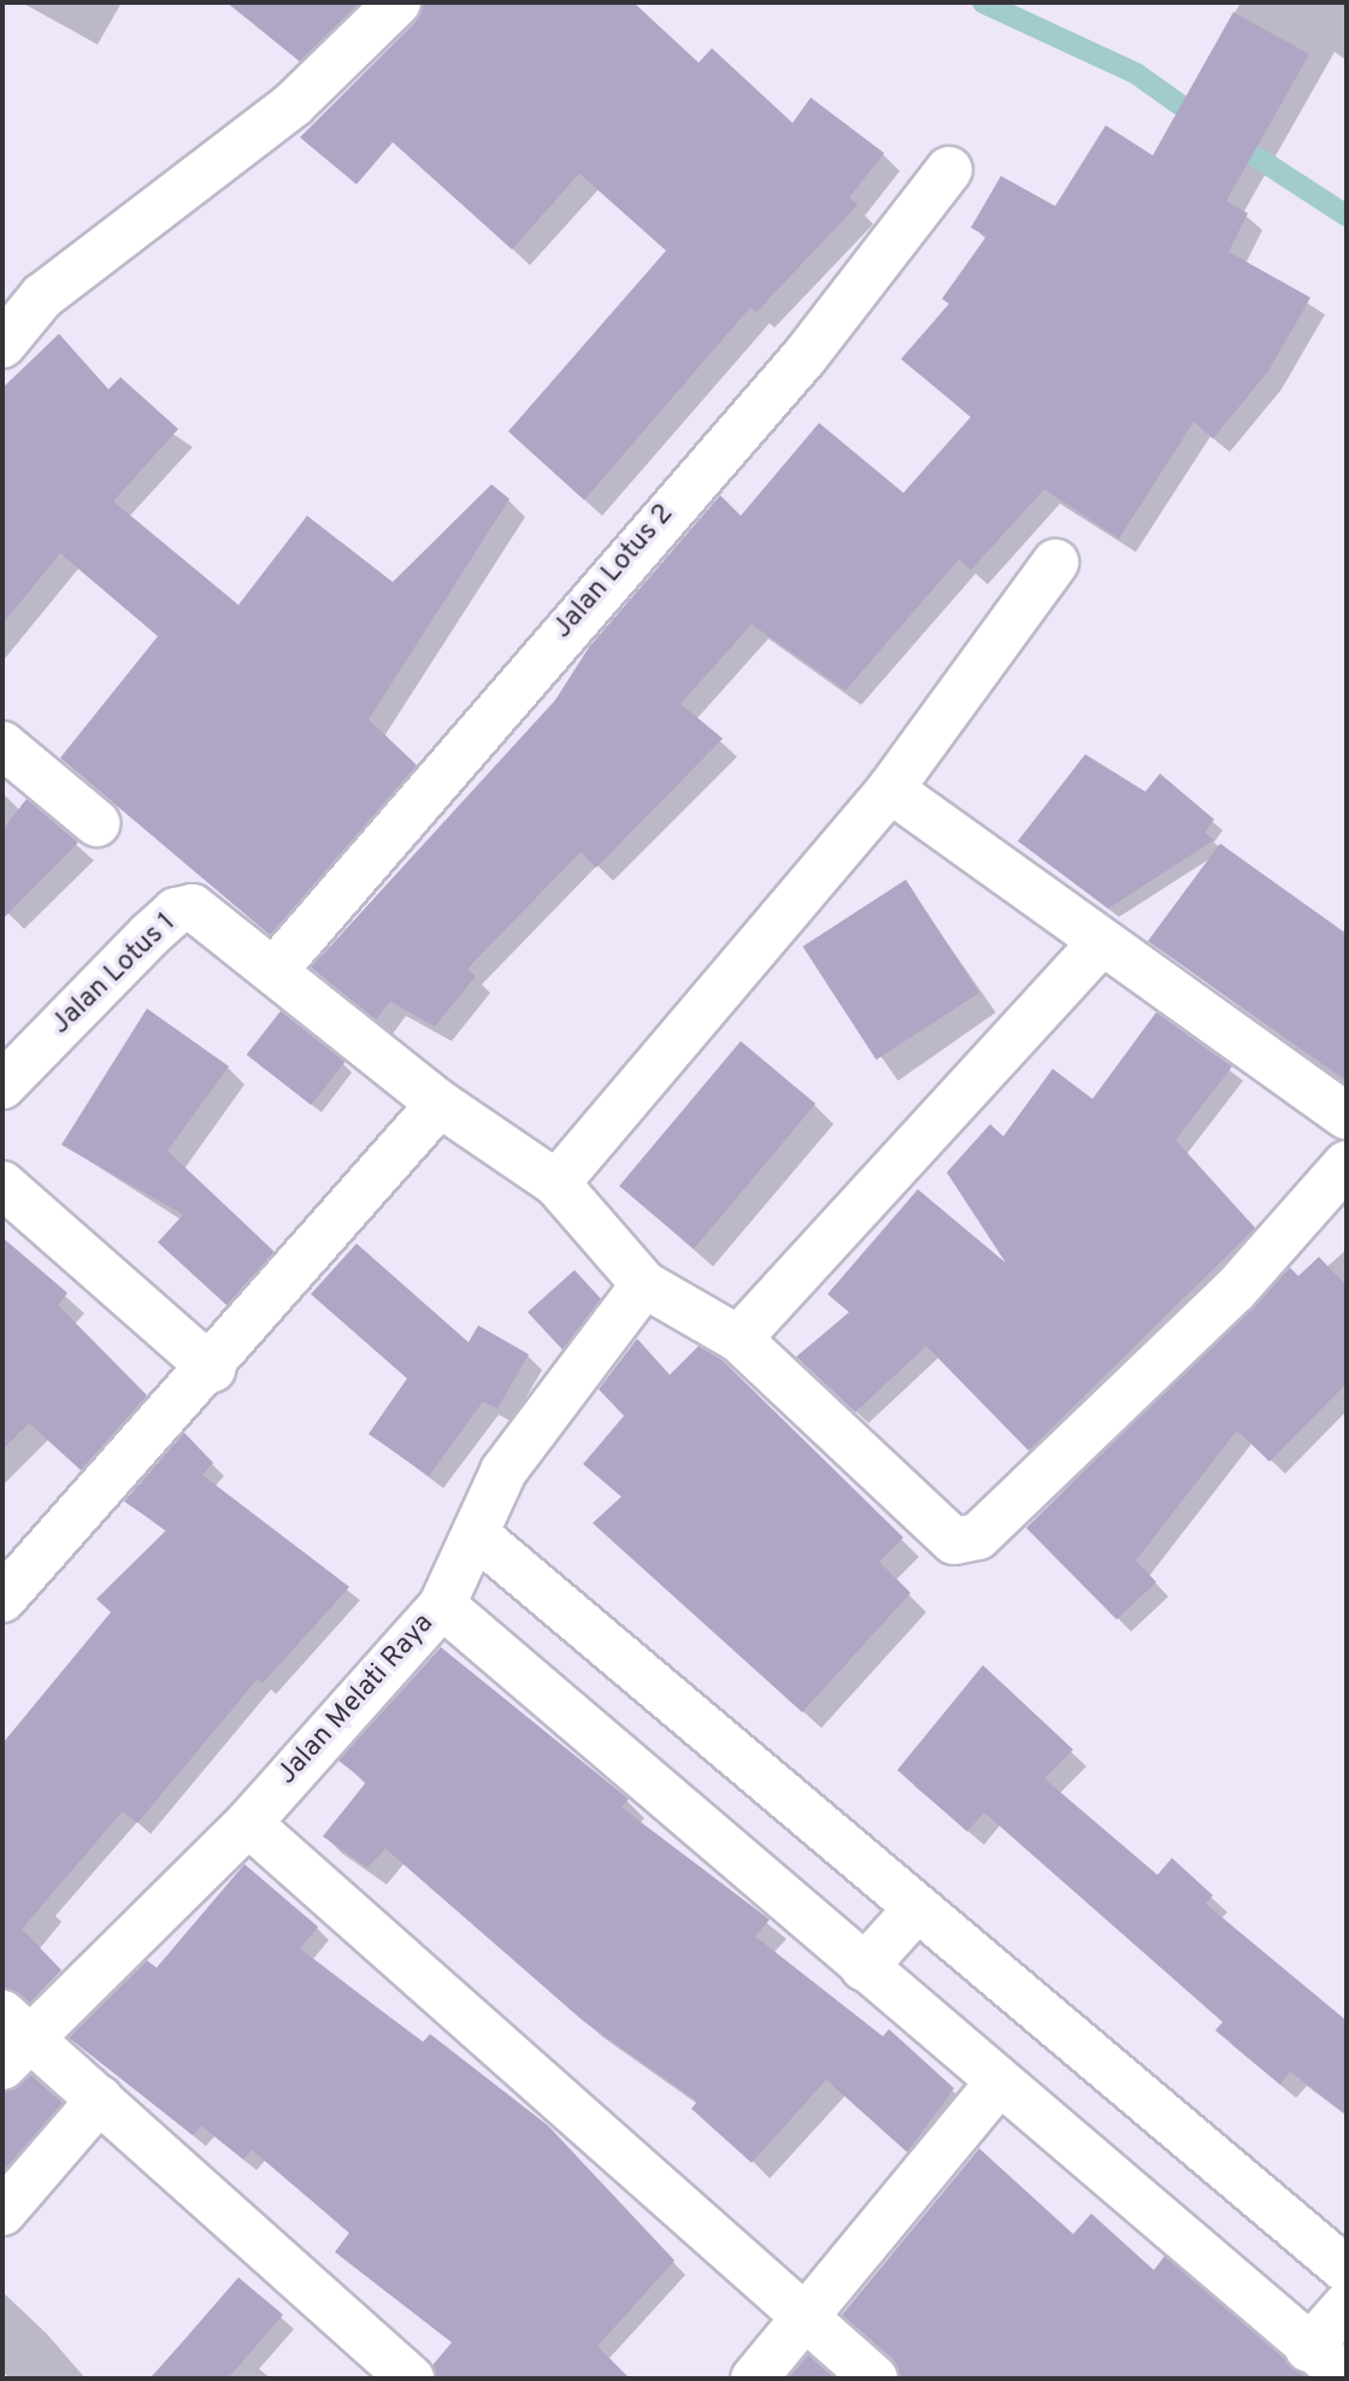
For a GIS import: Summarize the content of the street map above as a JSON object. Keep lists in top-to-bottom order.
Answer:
{
  "streets": {
    "street": ["Jalan Lotus 2", "Jalan Lotus 1", "Jalan Melati Raya"]
  },
  "crossings": [
    ["Jalan Lotus 2", "Jalan Lotus 1"]
  ]
}
